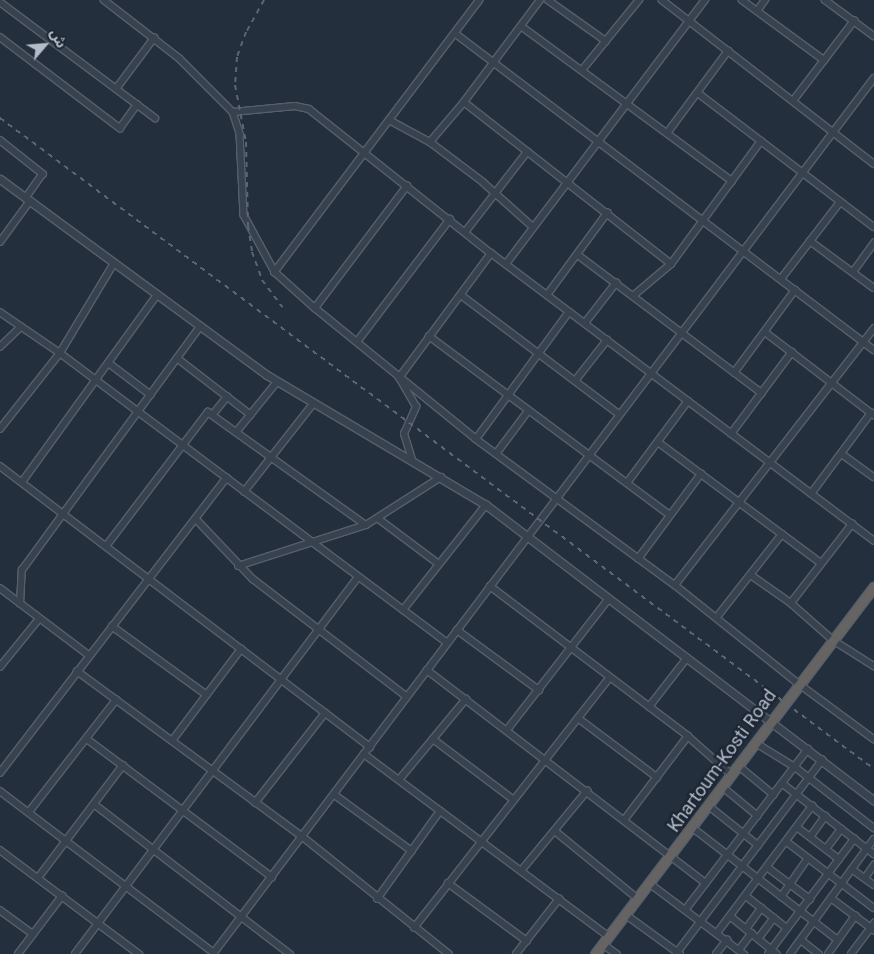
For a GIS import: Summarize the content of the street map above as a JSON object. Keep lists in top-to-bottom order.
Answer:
{
  "streets": {
    "highway": ["Khartoum-Kosti Road"]
  },
  "north": "top right"
}
